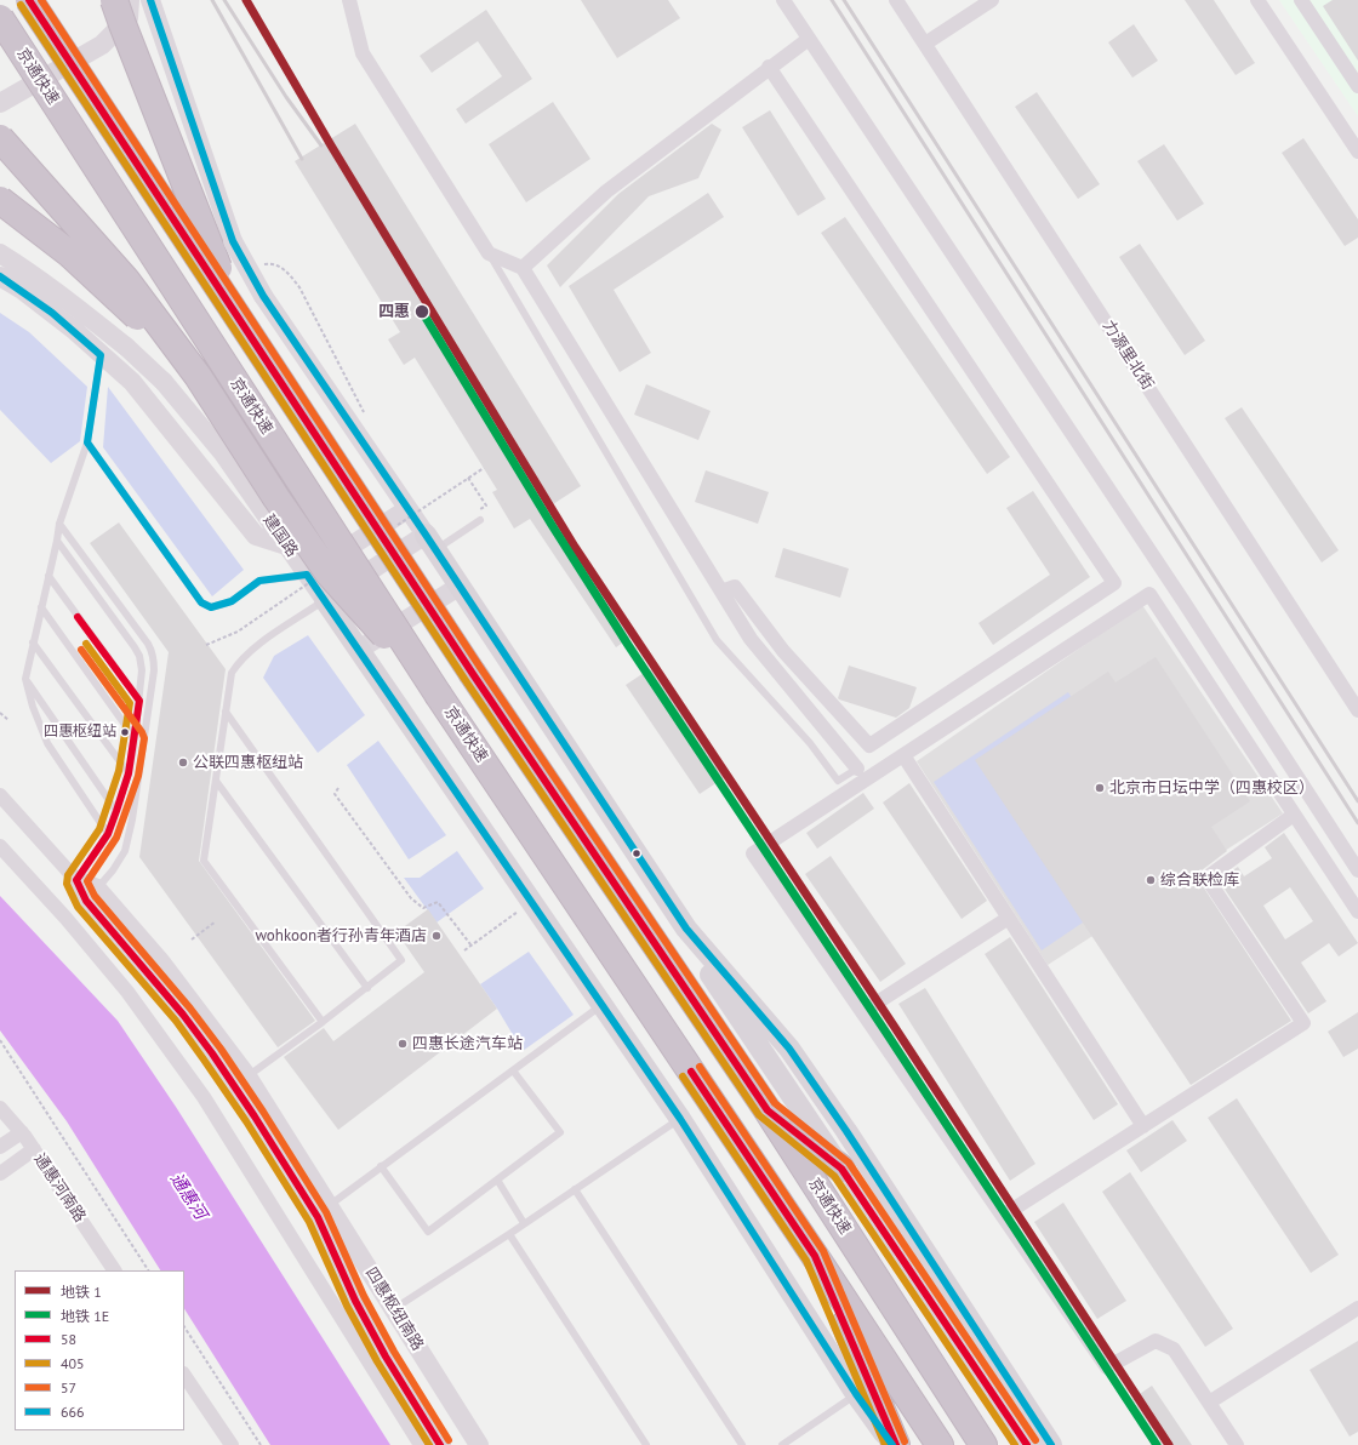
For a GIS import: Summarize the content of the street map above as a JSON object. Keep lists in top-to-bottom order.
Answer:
{
  "streets": {
    "highway": ["京通快速"],
    "main road": ["建国路"],
    "street": ["力源里北街", "通惠河南路", "四惠枢纽南路"]
  },
  "water": ["通惠河"],
  "places": [
    "四惠",
    "四惠枢纽站",
    "公联四惠枢纽站",
    "北京市日坛中学（四惠校区）",
    "综合联检库",
    "wohkoon者行孙青年酒店",
    "四惠长途汽车站"
  ],
  "lines": [
    "metro line 1",
    "transit line 58",
    "transit line 57",
    "transit line 666",
    "transit line 405",
    "metro line 1E"
  ],
  "legend": [
    "地铁 1",
    "地铁 1E",
    "58",
    "405",
    "57",
    "666"
  ]
}
